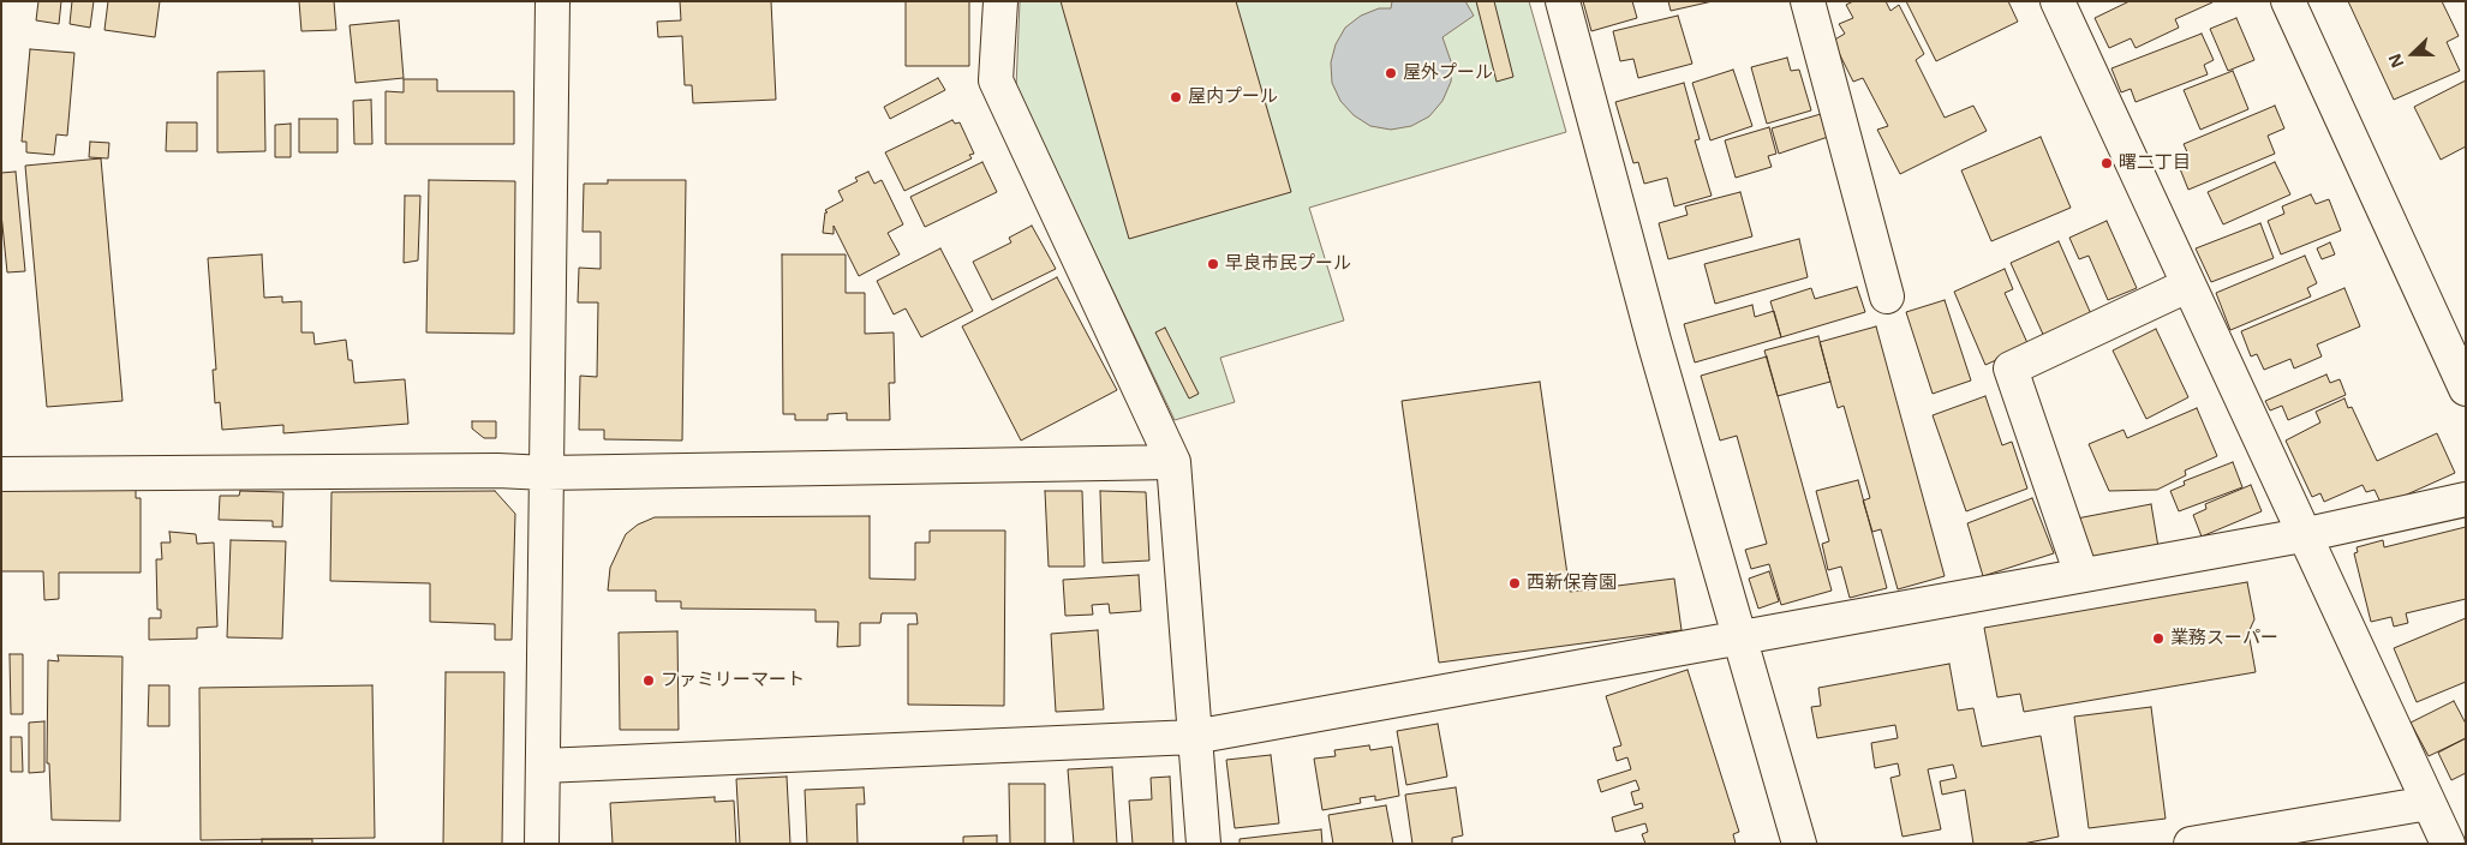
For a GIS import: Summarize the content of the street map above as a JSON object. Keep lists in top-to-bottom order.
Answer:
{
  "places": [
    "屋外プール",
    "屋内プール",
    "曙二丁目",
    "早良市民プール",
    "西新保育園",
    "業務スーパー",
    "ファミリーマート"
  ],
  "north": "left"
}
